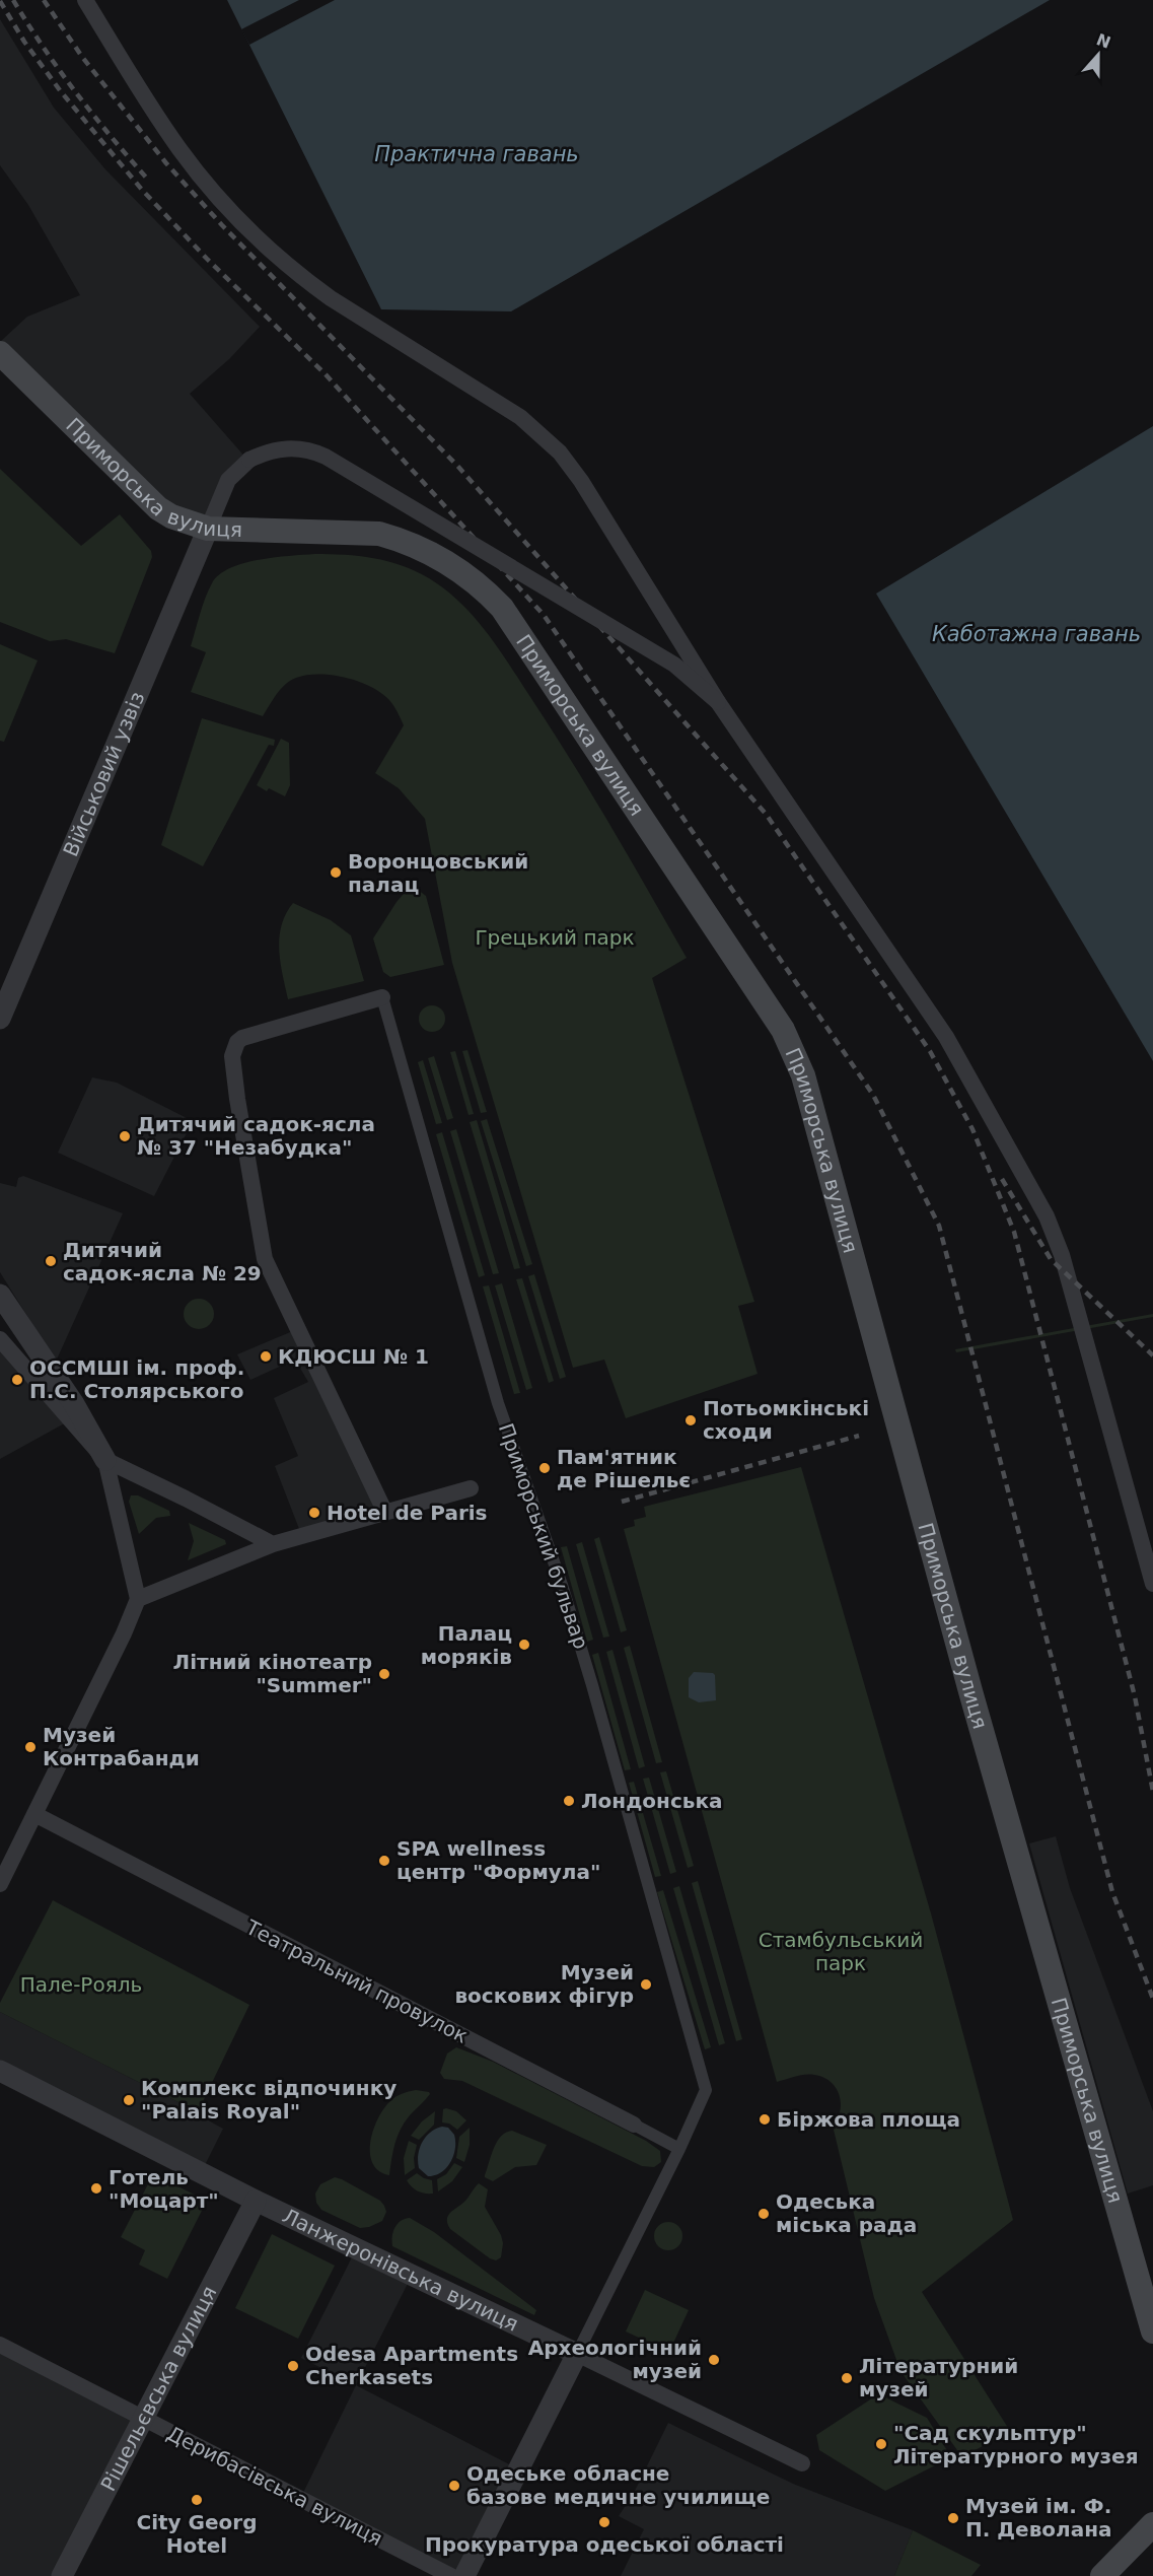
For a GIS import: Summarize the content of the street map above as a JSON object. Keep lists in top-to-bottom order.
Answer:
{
  "streets": {
    "main road": ["Приморська вулиця"],
    "street": [
      "Військовий узвіз",
      "Приморський бульвар",
      "Театральний провулок",
      "Ланжеронівська вулиця",
      "Рішельєвська вулиця",
      "Дерибасівська вулиця"
    ]
  },
  "crossings": [
    ["Приморська вулиця", "Військовий узвіз"],
    ["Приморський бульвар", "Театральний провулок"],
    ["Ланжеронівська вулиця", "Рішельєвська вулиця"],
    ["Рішельєвська вулиця", "Дерибасівська вулиця"]
  ],
  "water": ["Практична гавань", "Каботажна гавань"],
  "parks": ["Грецький парк", "Стамбульський парк", "Пале-Рояль"],
  "places": [
    "Воронцовський палац",
    "Дитячий садок-ясла № 37 \"Незабудка\"",
    "Дитячий садок-ясла № 29",
    "КДЮСШ № 1",
    "ОССМШІ ім. проф. П.С. Столярського",
    "Потьомкінські сходи",
    "Пам'ятник де Рішельє",
    "Hotel de Paris",
    "Палац моряків",
    "Літний кінотеатр \"Summer\"",
    "Музей Контрабанди",
    "Лондонська",
    "SPA wellness центр \"Формула\"",
    "Музей воскових фігур",
    "Комплекс відпочинку \"Palais Royal\"",
    "Біржова площа",
    "Готель \"Моцарт\"",
    "Одеська міська рада",
    "Археологічний музей",
    "Odesa Apartments Cherkasets",
    "Літературний музей",
    "\"Сад скульптур\" Літературного музея",
    "Одеське обласне базове медичне училище",
    "City Georg Hotel",
    "Музей ім. Ф. П. Деволана",
    "Прокуратура одеської області"
  ],
  "north": "top"
}
